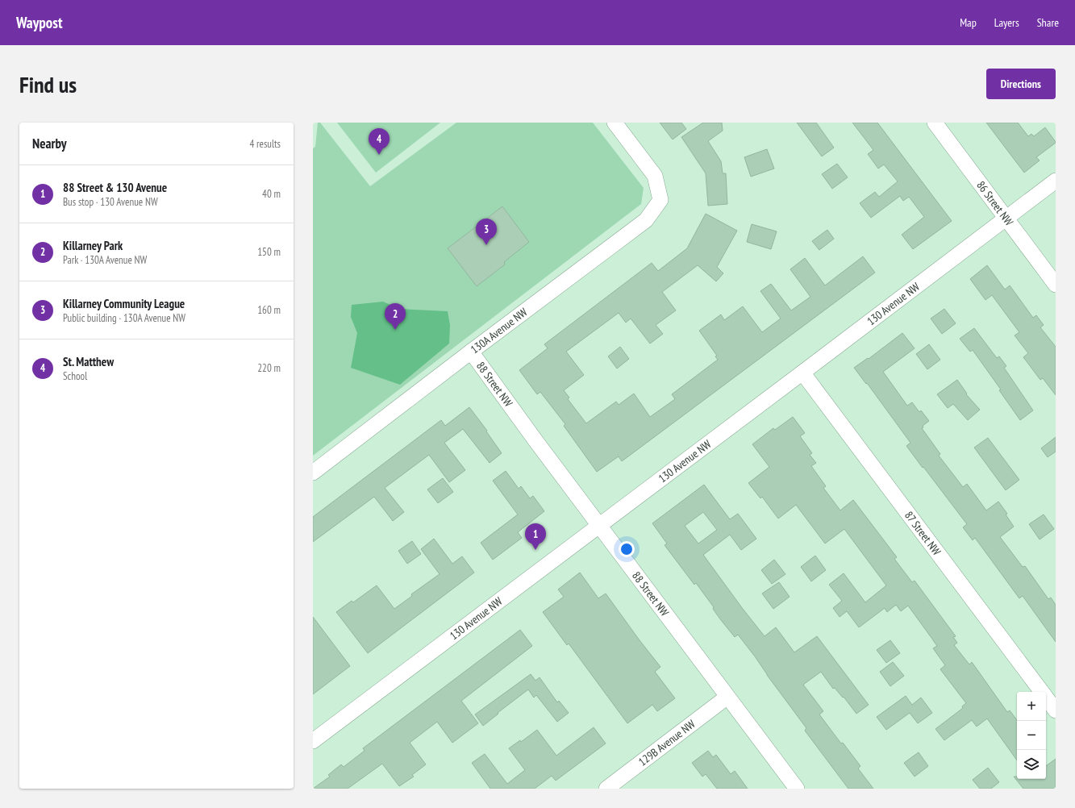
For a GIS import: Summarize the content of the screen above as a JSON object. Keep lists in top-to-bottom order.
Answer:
{
  "streets": {
    "street": [
      "86 Street NW",
      "130 Avenue NW",
      "130A Avenue NW",
      "88 Street NW",
      "87 Street NW",
      "129B Avenue NW"
    ]
  },
  "crossings": [
    ["86 Street NW", "130 Avenue NW"],
    ["130 Avenue NW", "88 Street NW"],
    ["130 Avenue NW", "87 Street NW"],
    ["130A Avenue NW", "88 Street NW"],
    ["88 Street NW", "129B Avenue NW"]
  ],
  "page": {
    "header": "Waypost",
    "nav": ["Map", "Layers", "Share"],
    "buttons": "Directions",
    "title": "Find us",
    "heading": ["Nearby", "4 results"],
    "pins": [
      "4",
      "3",
      "2",
      "1"
    ],
    "list": [
      {
        "mark": "1",
        "name": "88 Street & 130 Avenue",
        "note": "Bus stop · 130 Avenue NW",
        "value": "40 m"
      },
      {
        "mark": "2",
        "name": "Killarney Park",
        "note": "Park · 130A Avenue NW",
        "value": "150 m"
      },
      {
        "mark": "3",
        "name": "Killarney Community League",
        "note": "Public building · 130A Avenue NW",
        "value": "160 m"
      },
      {
        "mark": "4",
        "name": "St. Matthew",
        "note": "School",
        "value": "220 m"
      }
    ],
    "map_buttons": ["+", "−"]
  }
}
